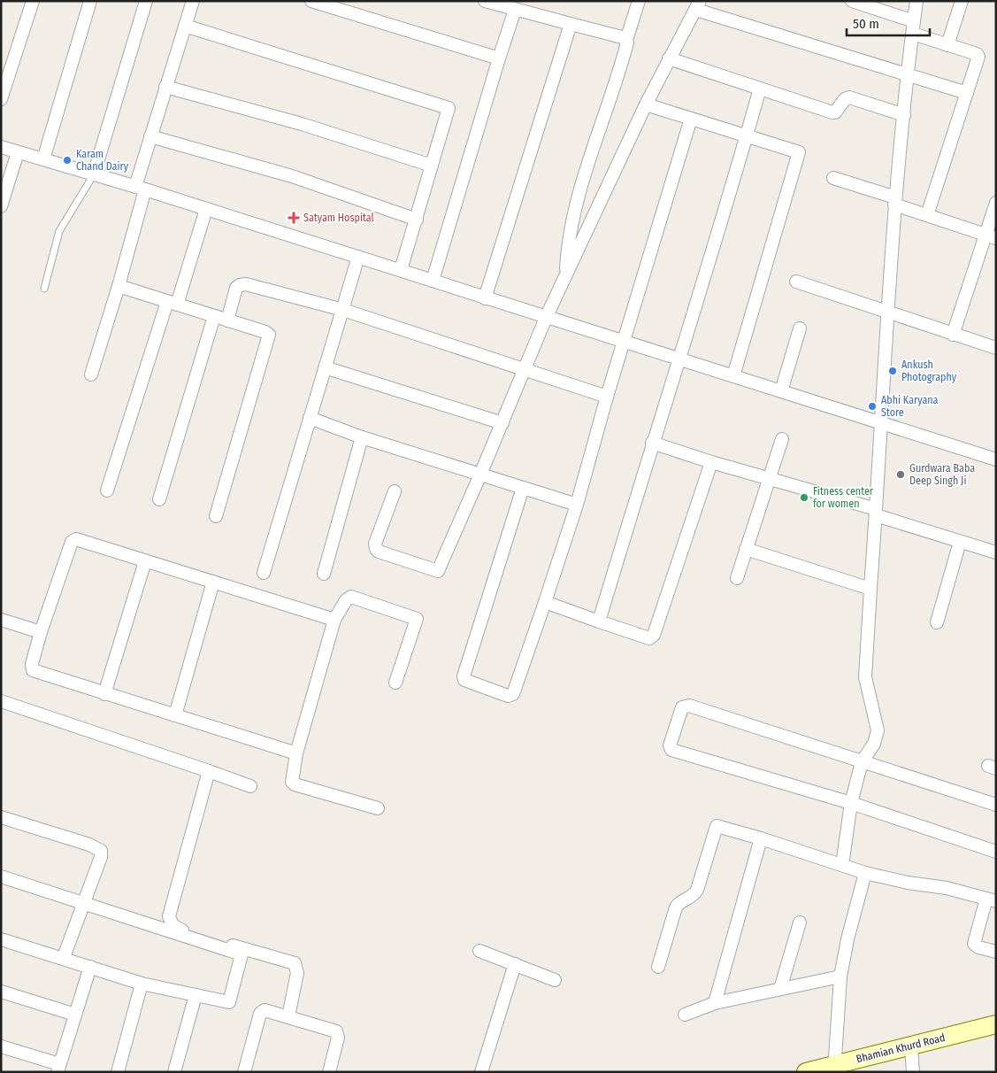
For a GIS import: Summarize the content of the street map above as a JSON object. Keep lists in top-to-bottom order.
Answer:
{
  "streets": {
    "street": ["Bhamian Khurd Road"]
  },
  "places": {
    "other": [
      "Karam Chand Dairy",
      "Ankush Photography",
      "Abhi Karyana Store",
      "Gurdwara Baba Deep Singh Ji",
      "Fitness center for women"
    ],
    "health": ["Satyam Hospital"]
  },
  "scale_bar": "50 m"
}
